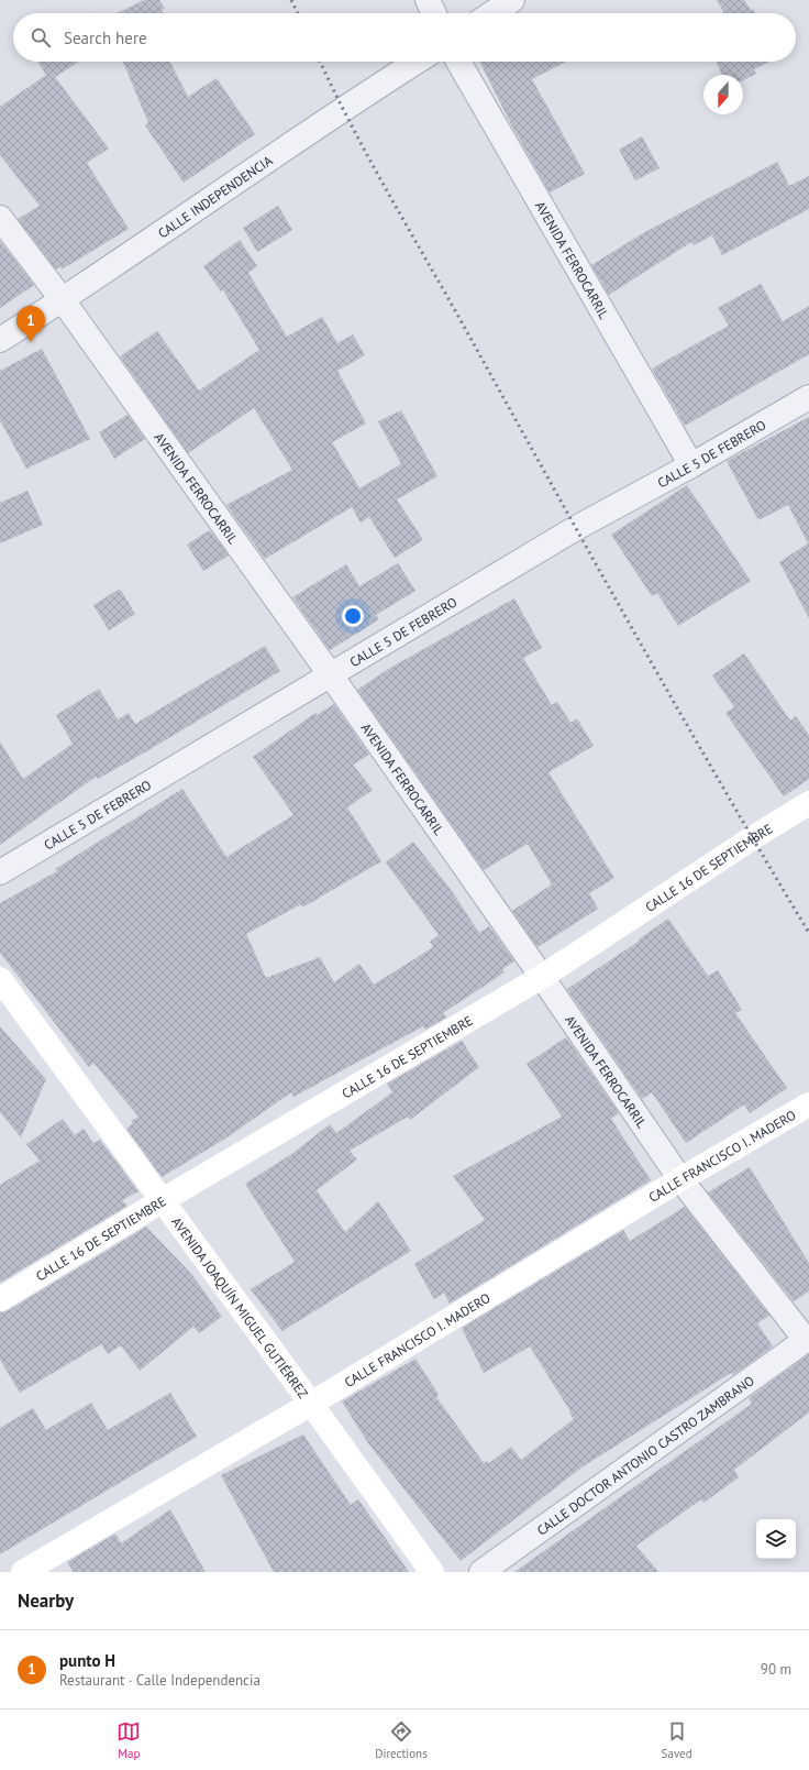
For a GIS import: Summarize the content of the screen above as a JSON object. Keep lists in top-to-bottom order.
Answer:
{
  "streets": {
    "main road": ["CALLE 16 DE SEPTIEMBRE", "CALLE FRANCISCO I. MADERO", "AVENIDA JOAQUÍN MIGUEL GUTIÉRREZ"],
    "street": [
      "CALLE INDEPENDENCIA",
      "AVENIDA FERROCARRIL",
      "CALLE 5 DE FEBRERO",
      "CALLE DOCTOR ANTONIO CASTRO ZAMBRANO"
    ]
  },
  "crossings": [
    ["CALLE INDEPENDENCIA", "AVENIDA FERROCARRIL"],
    ["AVENIDA FERROCARRIL", "CALLE 5 DE FEBRERO"],
    ["AVENIDA FERROCARRIL", "CALLE 16 DE SEPTIEMBRE"],
    ["AVENIDA FERROCARRIL", "CALLE FRANCISCO I. MADERO"],
    ["AVENIDA FERROCARRIL", "CALLE DOCTOR ANTONIO CASTRO ZAMBRANO"],
    ["CALLE 16 DE SEPTIEMBRE", "AVENIDA JOAQUÍN MIGUEL GUTIÉRREZ"],
    ["CALLE FRANCISCO I. MADERO", "AVENIDA JOAQUÍN MIGUEL GUTIÉRREZ"]
  ],
  "north": "bottom",
  "page": {
    "search": "Search here",
    "pins": "1",
    "heading": "Nearby",
    "list": [
      {
        "mark": "1",
        "name": "punto H",
        "note": "Restaurant · Calle Independencia",
        "value": "90 m"
      }
    ],
    "nav": ["Map", "Directions", "Saved"]
  }
}
